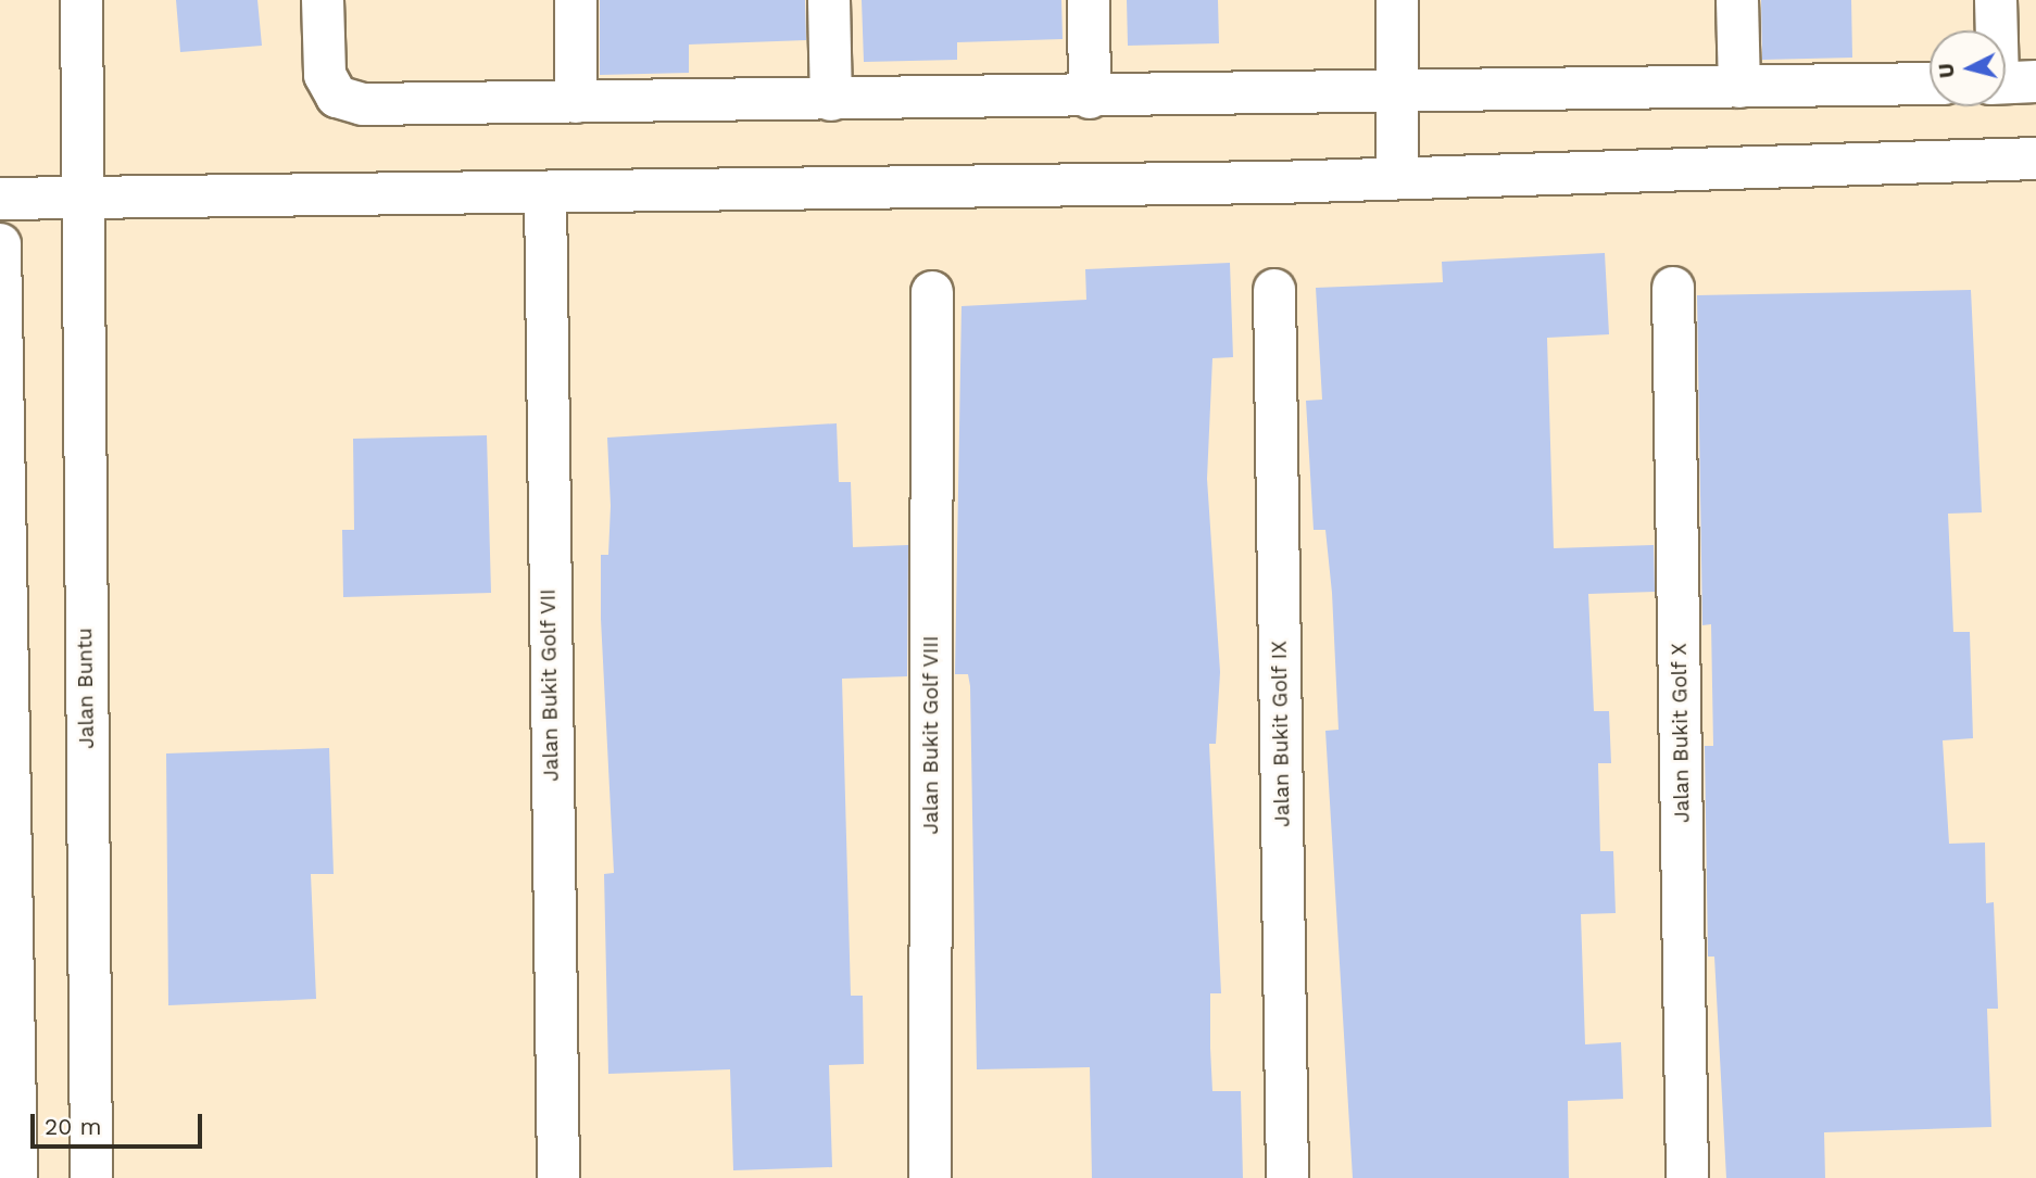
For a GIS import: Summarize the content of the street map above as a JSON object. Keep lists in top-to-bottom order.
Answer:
{
  "streets": {
    "street": [
      "Jalan Bukit Golf VII",
      "Jalan Buntu",
      "Jalan Bukit Golf X",
      "Jalan Bukit Golf IX",
      "Jalan Bukit Golf VIII"
    ]
  },
  "scale_bar": "20 m",
  "north": "left"
}
